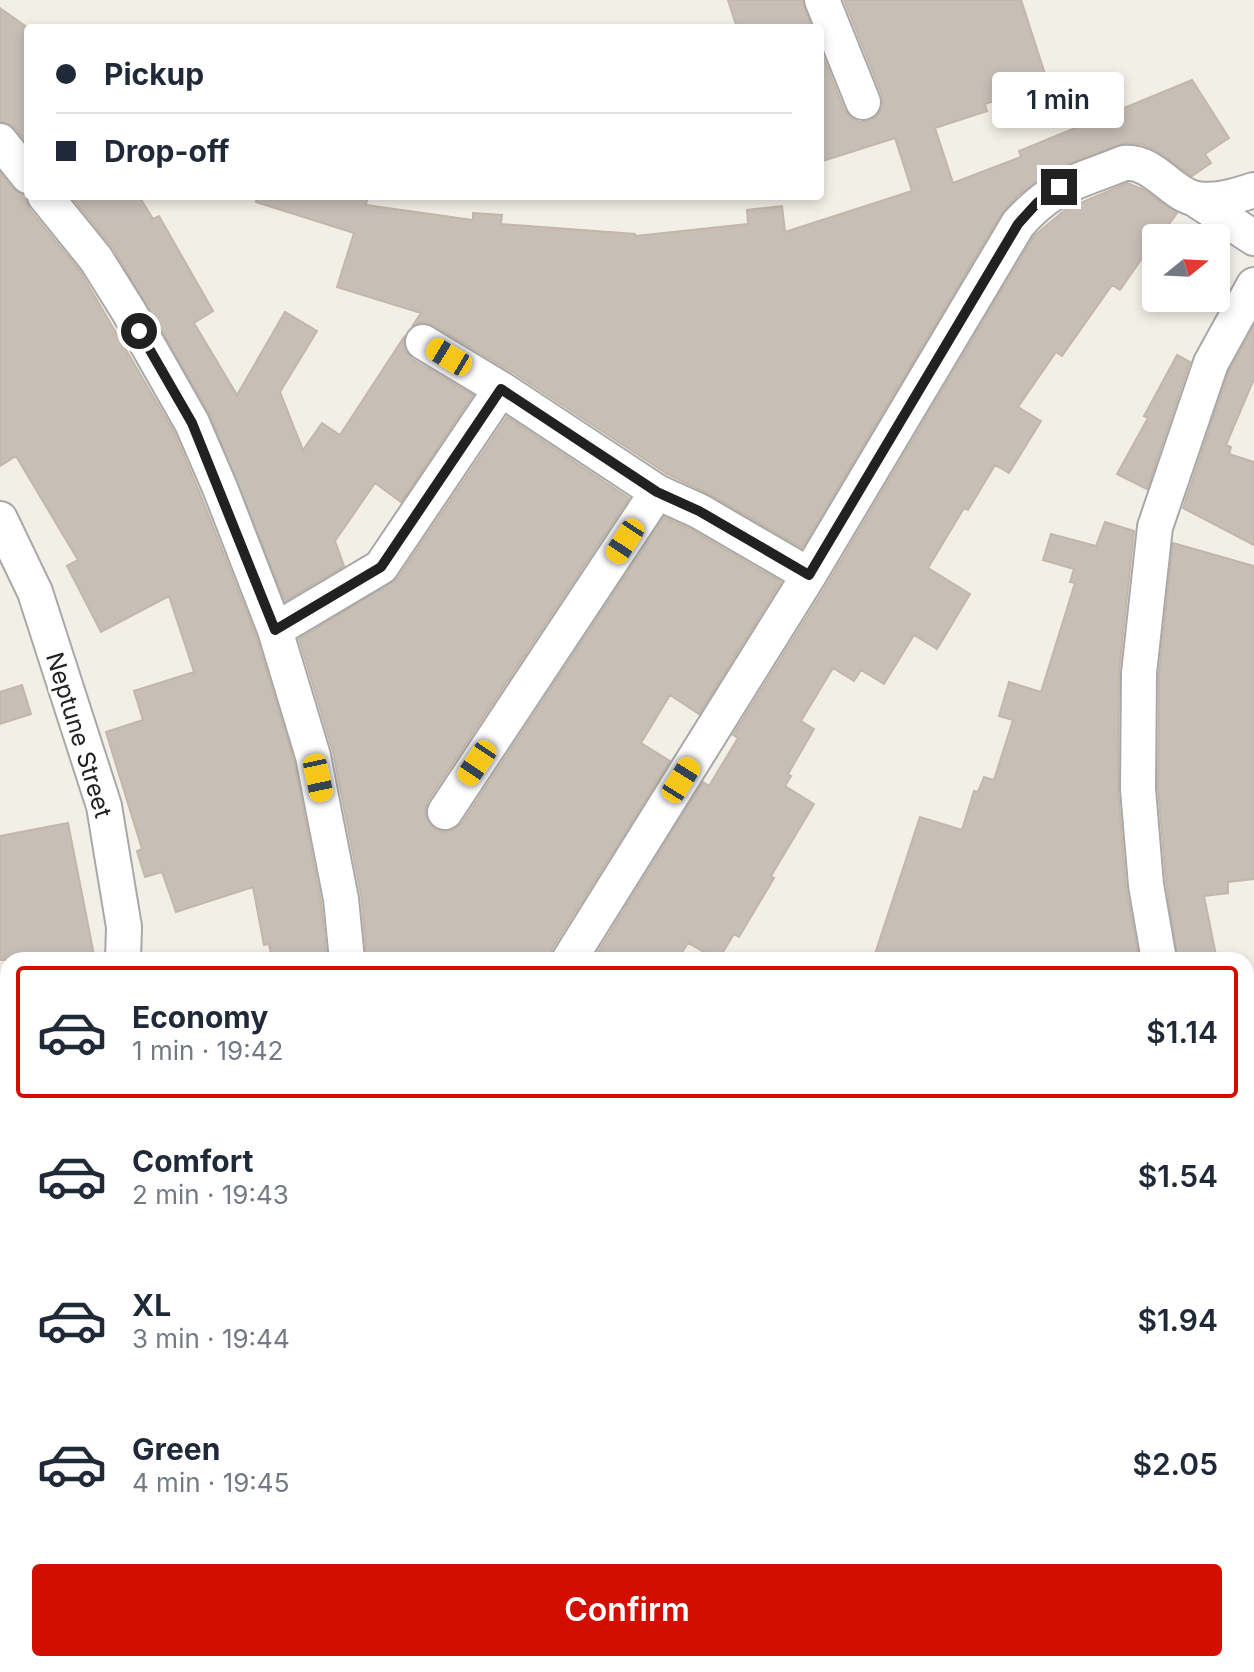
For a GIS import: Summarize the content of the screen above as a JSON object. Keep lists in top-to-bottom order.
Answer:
{
  "streets": {
    "street": ["Neptune Street"]
  },
  "north": "right",
  "page": {
    "banner": ["Pickup", "Drop-off"],
    "bubble": "1 min",
    "list": [
      {
        "name": "Economy",
        "note": "1 min · 19:42",
        "value": "$1.14"
      },
      {
        "name": "Comfort",
        "note": "2 min · 19:43",
        "value": "$1.54"
      },
      {
        "name": "XL",
        "note": "3 min · 19:44",
        "value": "$1.94"
      },
      {
        "name": "Green",
        "note": "4 min · 19:45",
        "value": "$2.05"
      }
    ],
    "buttons": "Confirm"
  }
}
